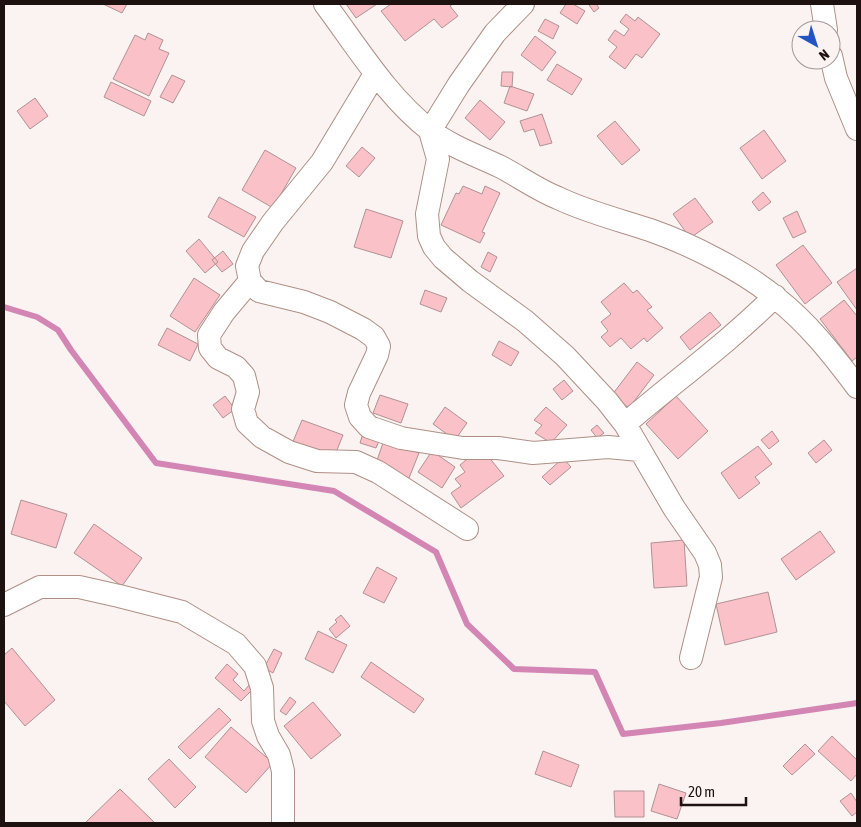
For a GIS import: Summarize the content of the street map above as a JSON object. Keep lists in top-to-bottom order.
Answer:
{
  "scale_bar": "20 m",
  "north": "bottom right"
}
